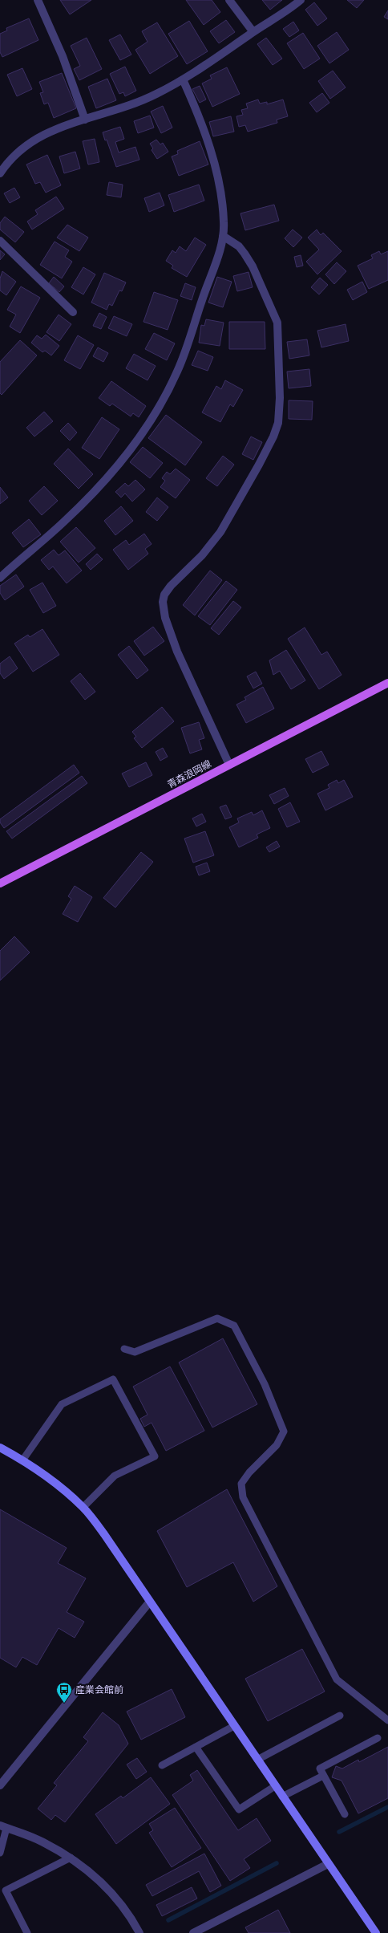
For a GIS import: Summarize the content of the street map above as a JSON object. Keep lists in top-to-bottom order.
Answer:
{
  "streets": {
    "main road": ["青森浪岡線"]
  },
  "places": {
    "bus stop": ["産業会館前"]
  }
}
